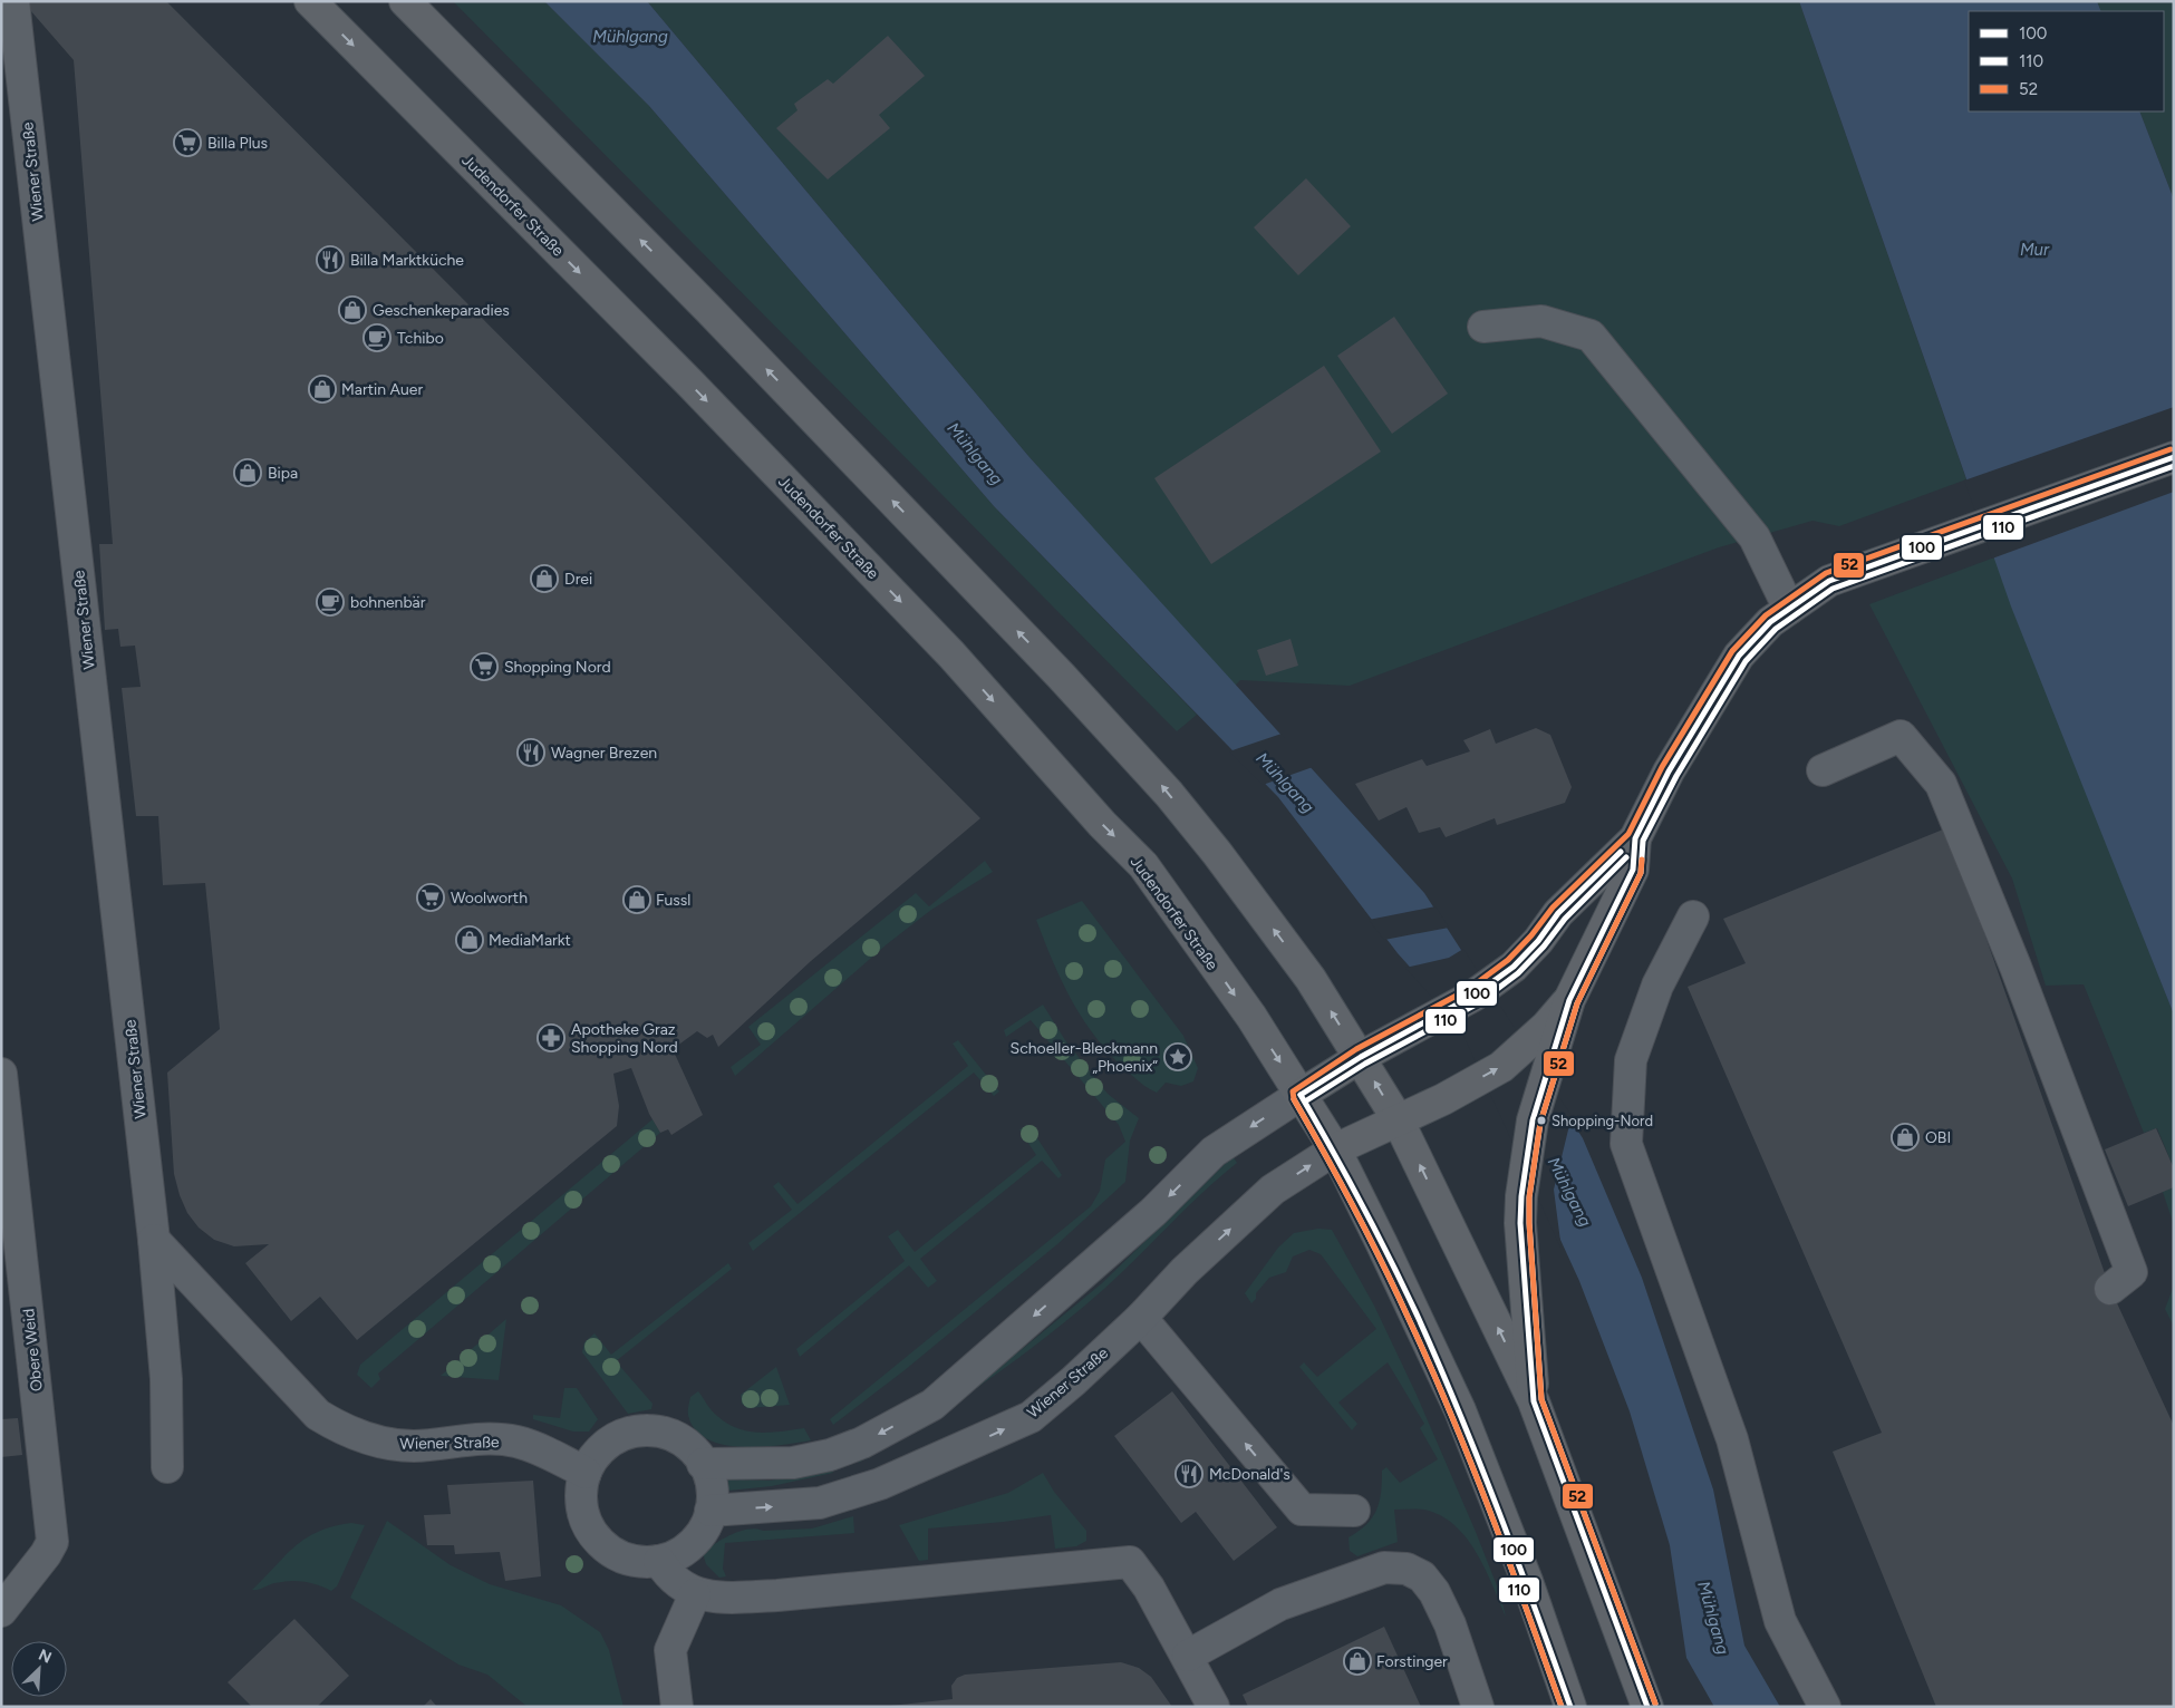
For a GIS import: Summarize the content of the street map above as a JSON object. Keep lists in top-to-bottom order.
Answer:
{
  "streets": {
    "main road": ["Judendorfer Straße"],
    "street": ["Wiener Straße", "Obere Weid"]
  },
  "water": ["Mühlgang", "Mur"],
  "places": {
    "supermarket": ["Billa Plus", "Shopping Nord", "Woolworth"],
    "restaurant": ["Billa Marktküche", "Wagner Brezen", "McDonald's"],
    "shop": [
      "Geschenkeparadies",
      "Martin Auer",
      "Bipa",
      "Drei",
      "Fussl",
      "MediaMarkt",
      "OBI",
      "Forstinger"
    ],
    "cafe": ["Tchibo", "bohnenbär"],
    "pharmacy": ["Apotheke Graz Shopping Nord"],
    "place": ["Schoeller-Bleckmann „Phoenix“"],
    "other": ["Shopping-Nord"]
  },
  "lines": ["transit line 52", "transit line 100", "transit line 110"],
  "legend": ["100", "110", "52"],
  "north": "top right"
}
